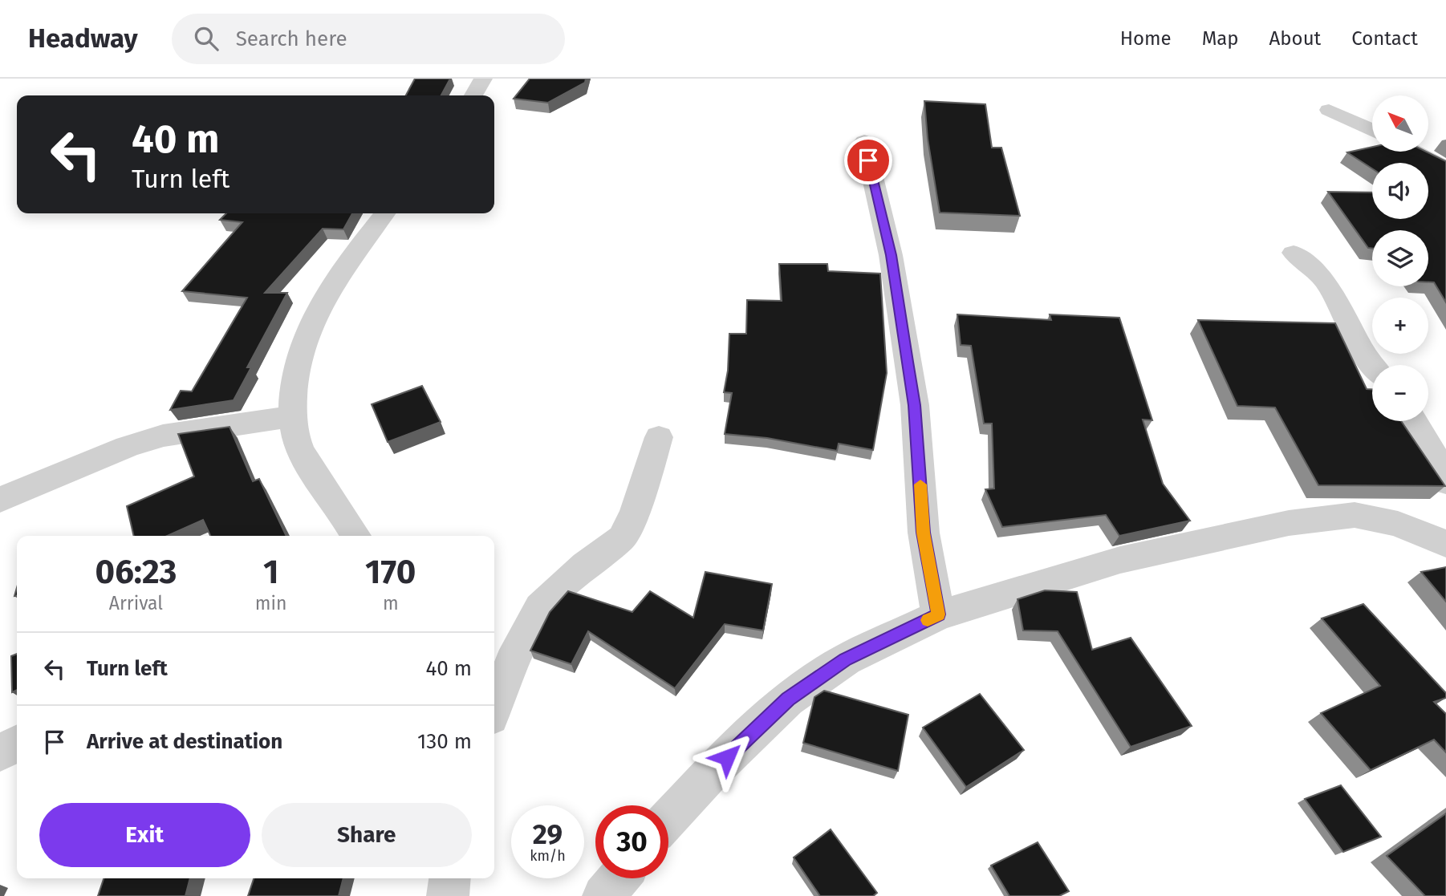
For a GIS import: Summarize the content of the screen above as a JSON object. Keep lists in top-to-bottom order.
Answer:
{
  "north": "top left",
  "page": {
    "header": "Headway",
    "search": "Search here",
    "nav": [
      "Home",
      "Map",
      "About",
      "Contact"
    ],
    "map_buttons": ["+", "−"],
    "turn": ["40 m", "Turn left"],
    "eta": [
      "06:23",
      "Arrival",
      "1",
      "min",
      "170",
      "m"
    ],
    "list": [
      {
        "name": "Turn left",
        "value": "40 m"
      },
      {
        "name": "Arrive at destination",
        "value": "130 m"
      }
    ],
    "buttons": ["Exit", "Share"],
    "speed": "29 km/h",
    "limit": "30"
  }
}
